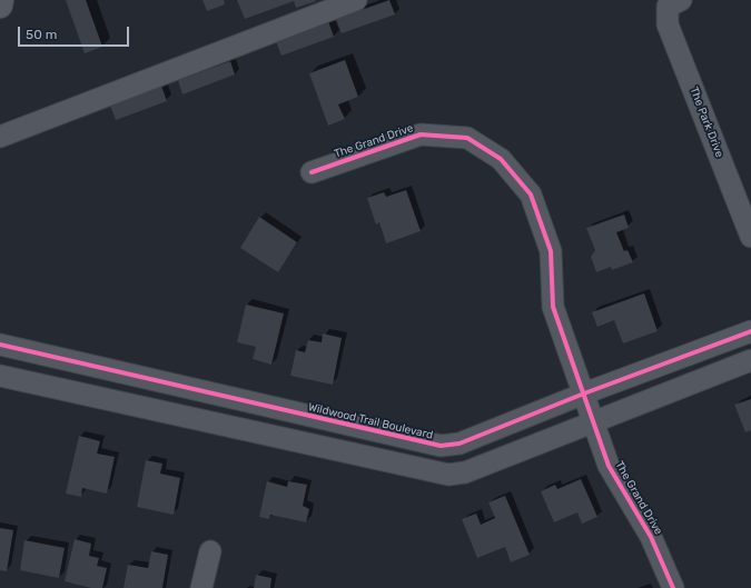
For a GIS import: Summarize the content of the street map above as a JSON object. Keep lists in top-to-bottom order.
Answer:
{
  "streets": {
    "street": ["The Park Drive", "The Grand Drive", "Wildwood Trail Boulevard"]
  },
  "crossings": [
    ["The Grand Drive", "Wildwood Trail Boulevard"]
  ],
  "scale_bar": "50 m"
}
